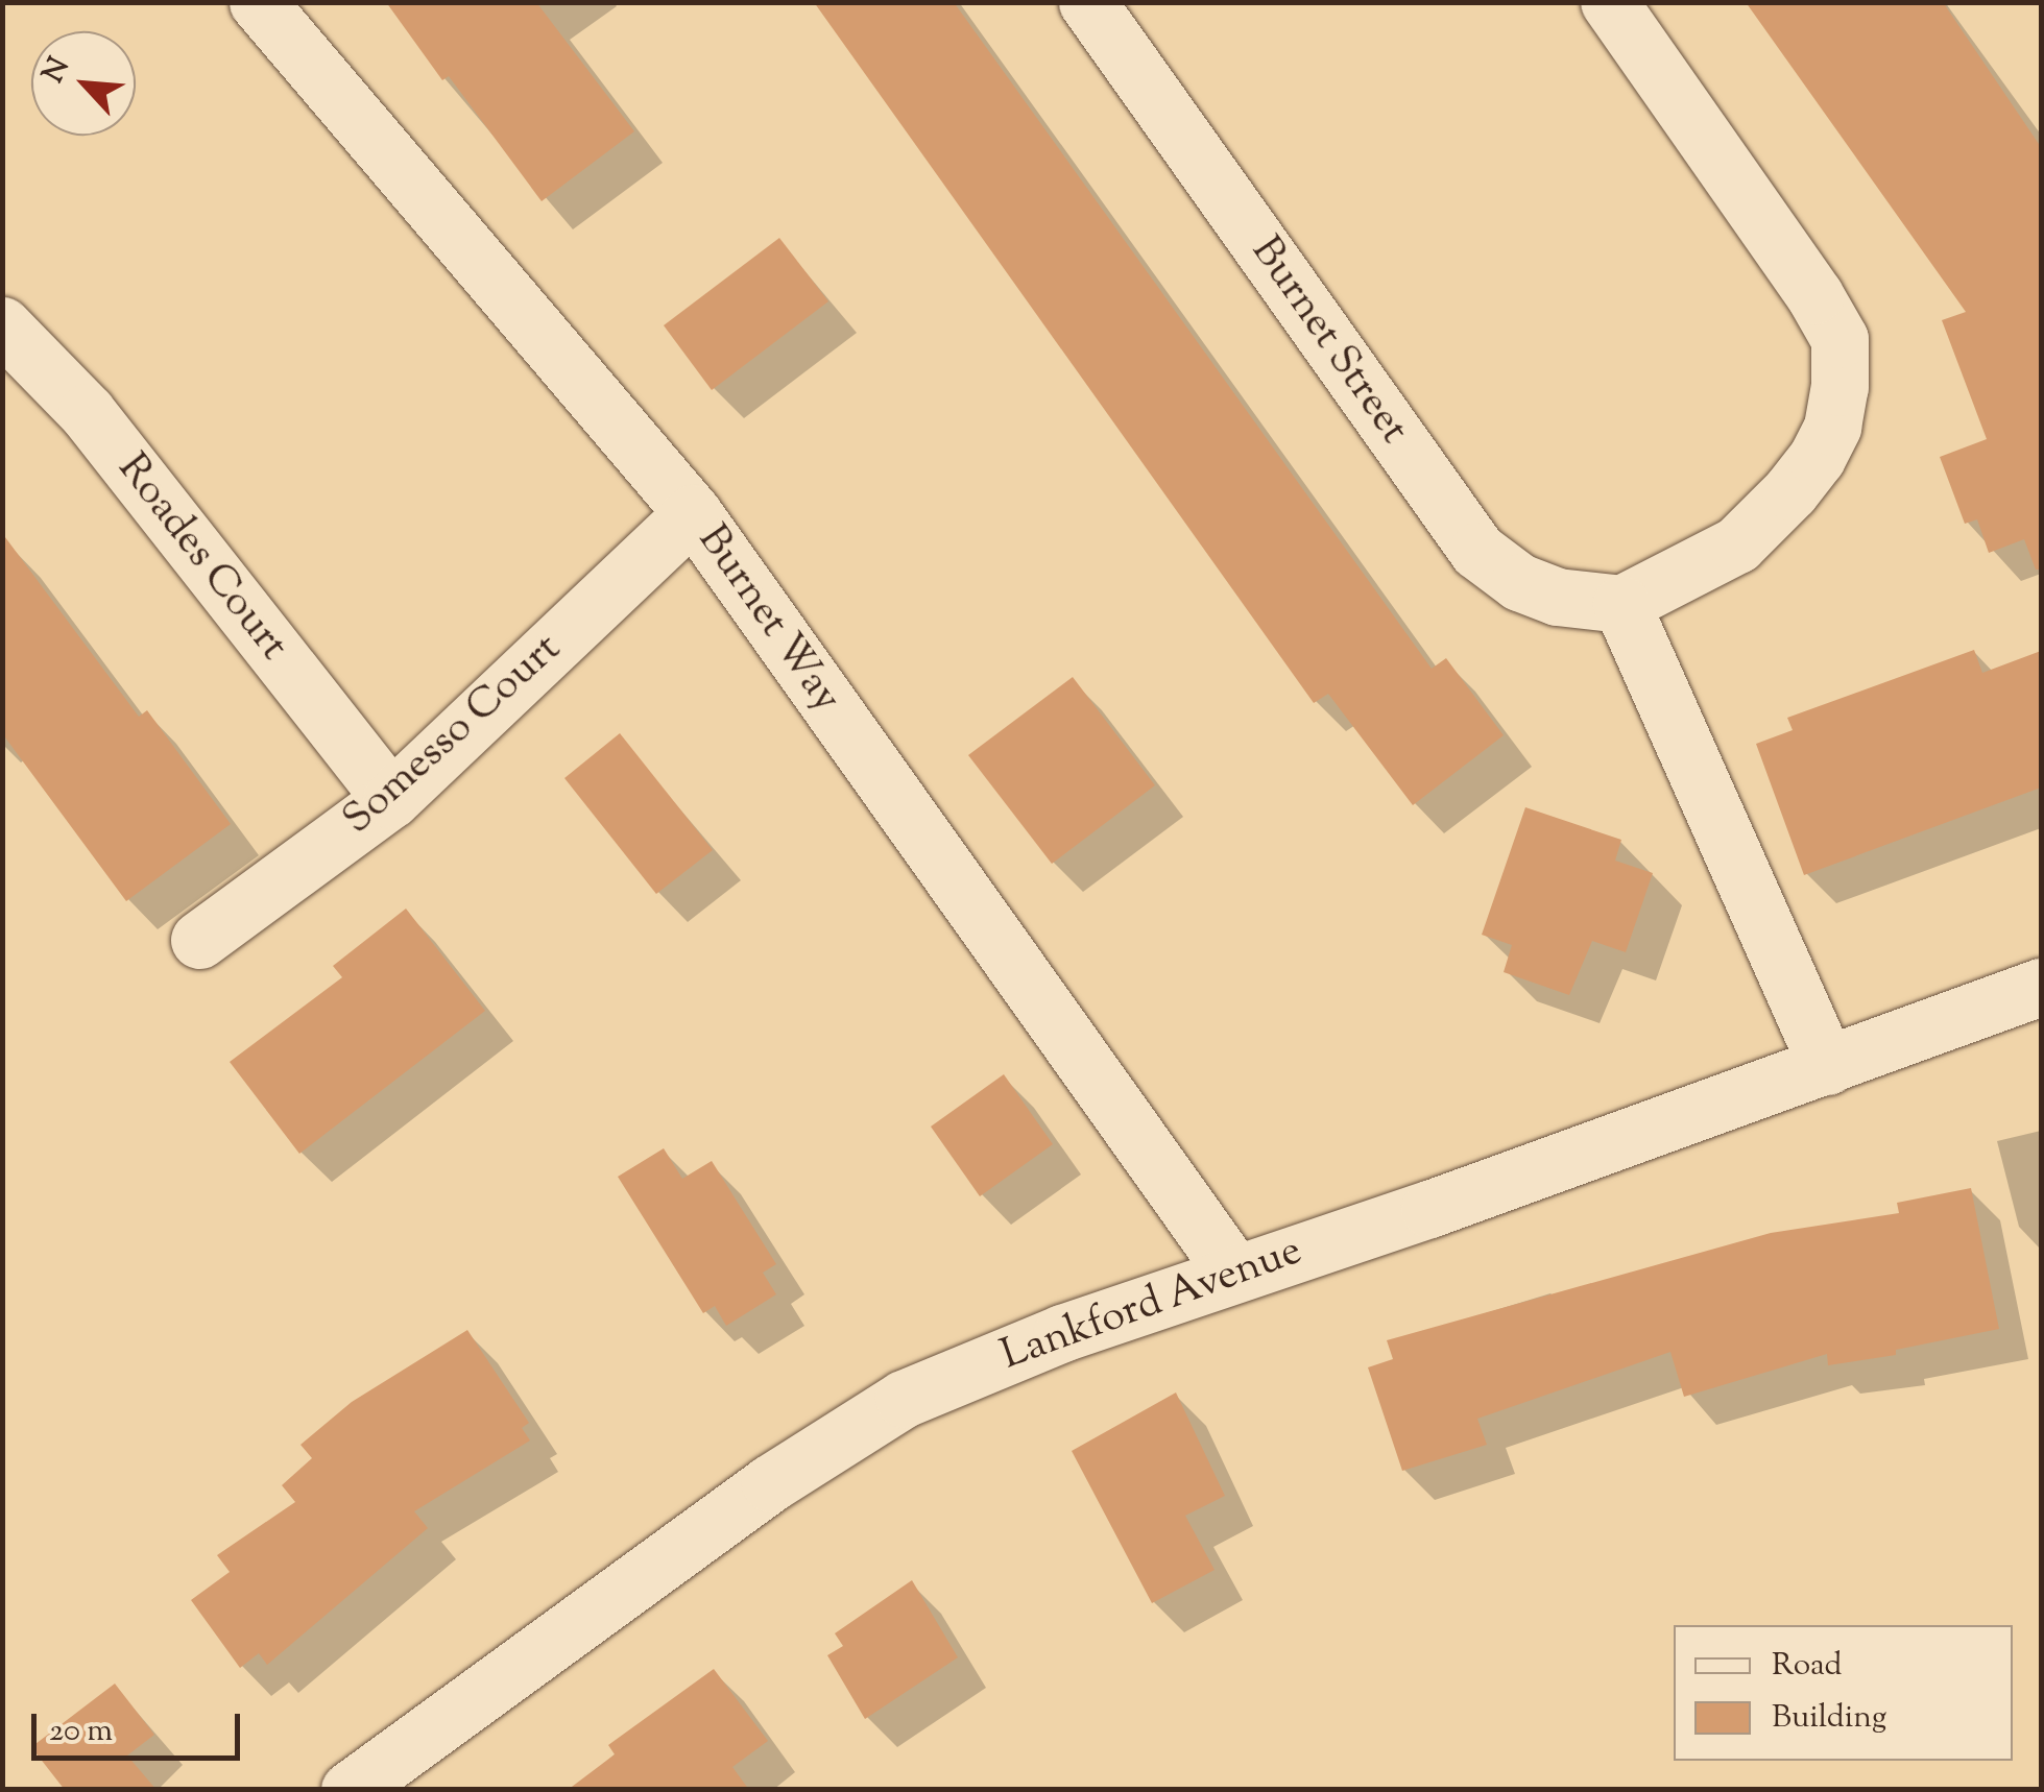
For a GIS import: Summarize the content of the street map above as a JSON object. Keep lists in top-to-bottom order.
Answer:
{
  "streets": {
    "street": [
      "Burnet Street",
      "Roades Court",
      "Burnet Way",
      "Somesso Court",
      "Lankford Avenue"
    ]
  },
  "crossings": [
    ["Roades Court", "Somesso Court"],
    ["Burnet Way", "Somesso Court"],
    ["Burnet Way", "Lankford Avenue"]
  ],
  "legend": ["Road", "Building"],
  "scale_bar": "20 m",
  "north": "top left"
}
